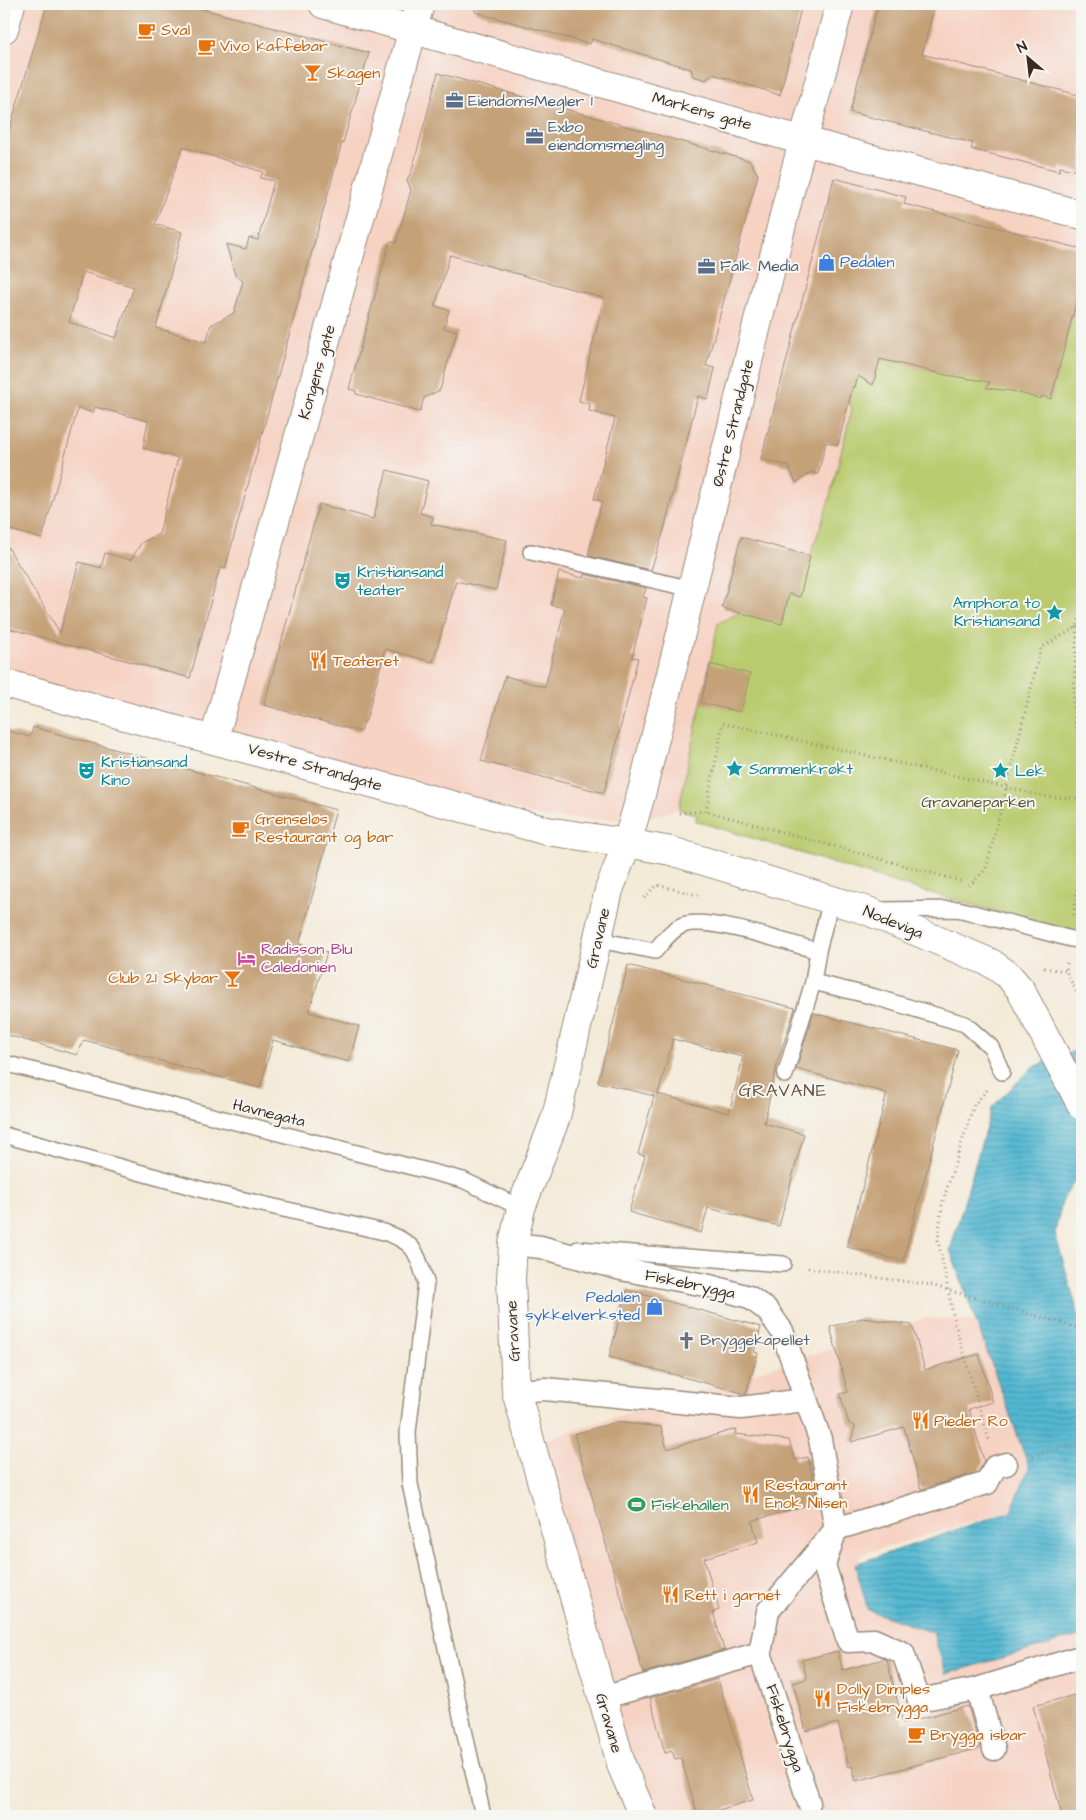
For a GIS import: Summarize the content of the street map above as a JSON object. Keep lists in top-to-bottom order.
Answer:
{
  "streets": {
    "street": [
      "Markens gate",
      "Kongens gate",
      "Østre Strandgate",
      "Vestre Strandgate",
      "Nodeviga",
      "Gravane",
      "Fiskebrygga"
    ],
    "lane": ["Havnegata"]
  },
  "crossings": [
    ["Markens gate", "Kongens gate"],
    ["Markens gate", "Østre Strandgate"],
    ["Kongens gate", "Vestre Strandgate"],
    ["Østre Strandgate", "Vestre Strandgate"],
    ["Østre Strandgate", "Nodeviga"],
    ["Østre Strandgate", "Gravane"],
    ["Vestre Strandgate", "Nodeviga"],
    ["Vestre Strandgate", "Gravane"],
    ["Nodeviga", "Gravane"],
    ["Gravane", "Havnegata"],
    ["Gravane", "Fiskebrygga"]
  ],
  "districts": ["GRAVANE"],
  "parks": ["Gravaneparken"],
  "places": {
    "cafe": [
      "Sval",
      "Vivo kaffebar",
      "Grenseløs Restaurant og bar",
      "Brygga isbar"
    ],
    "bar": ["Skagen", "Club 21 Skybar"],
    "office": ["EiendomsMegler 1", "Exbo eiendomsmegling", "Falk Media"],
    "shop": ["Pedalen", "Pedalen sykkelverksted"],
    "theatre": ["Kristiansand teater", "Kristiansand Kino"],
    "place": ["Amphora to Kristiansand", "Sammenkrøkt", "Lek"],
    "restaurant": [
      "Teateret",
      "Pieder Ro",
      "Restaurant Enok Nilsen",
      "Rett i garnet",
      "Dolly Dimples Fiskebrygga"
    ],
    "hotel": ["Radisson Blu Caledonien"],
    "church": ["Bryggekapellet"],
    "sports": ["Fiskehallen"]
  },
  "north": "top left"
}
